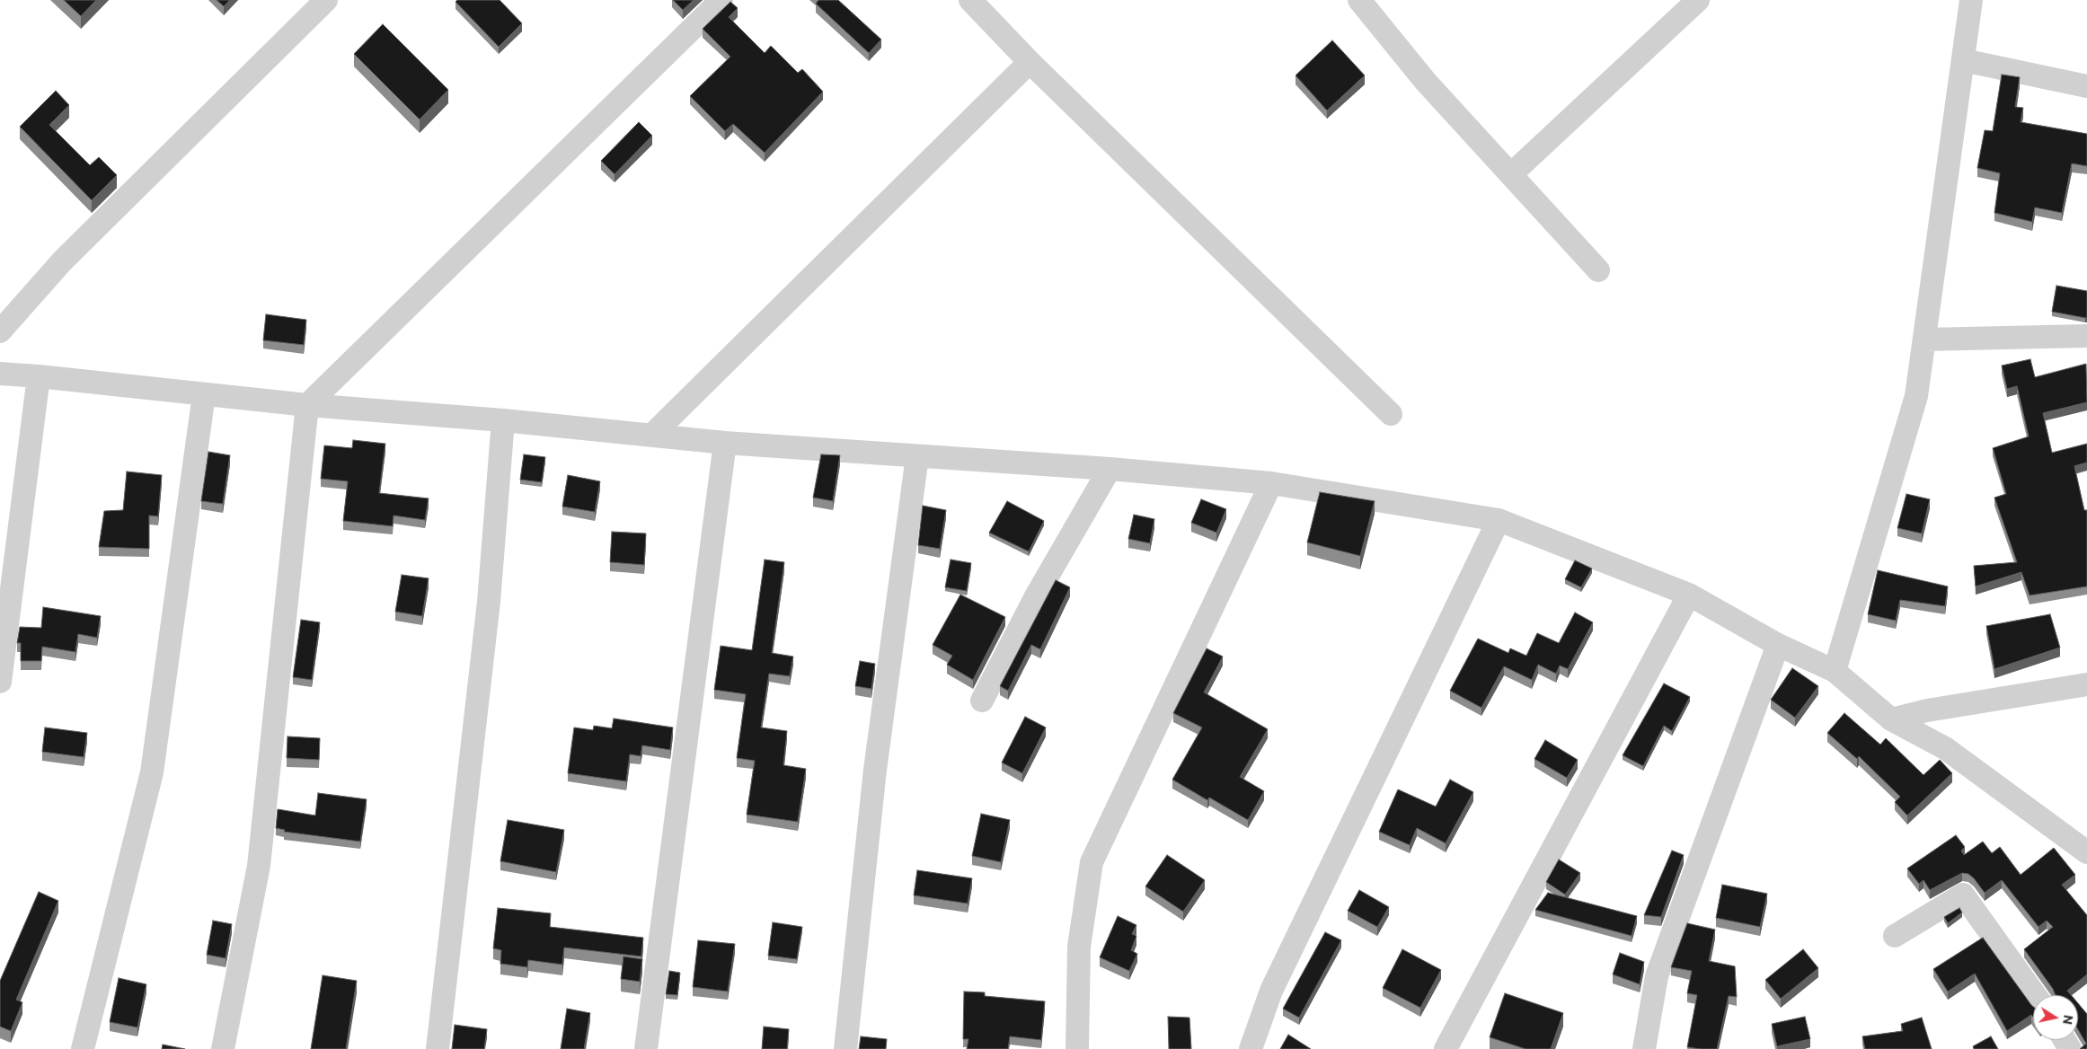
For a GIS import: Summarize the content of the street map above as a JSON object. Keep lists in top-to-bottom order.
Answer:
{
  "north": "right"
}
